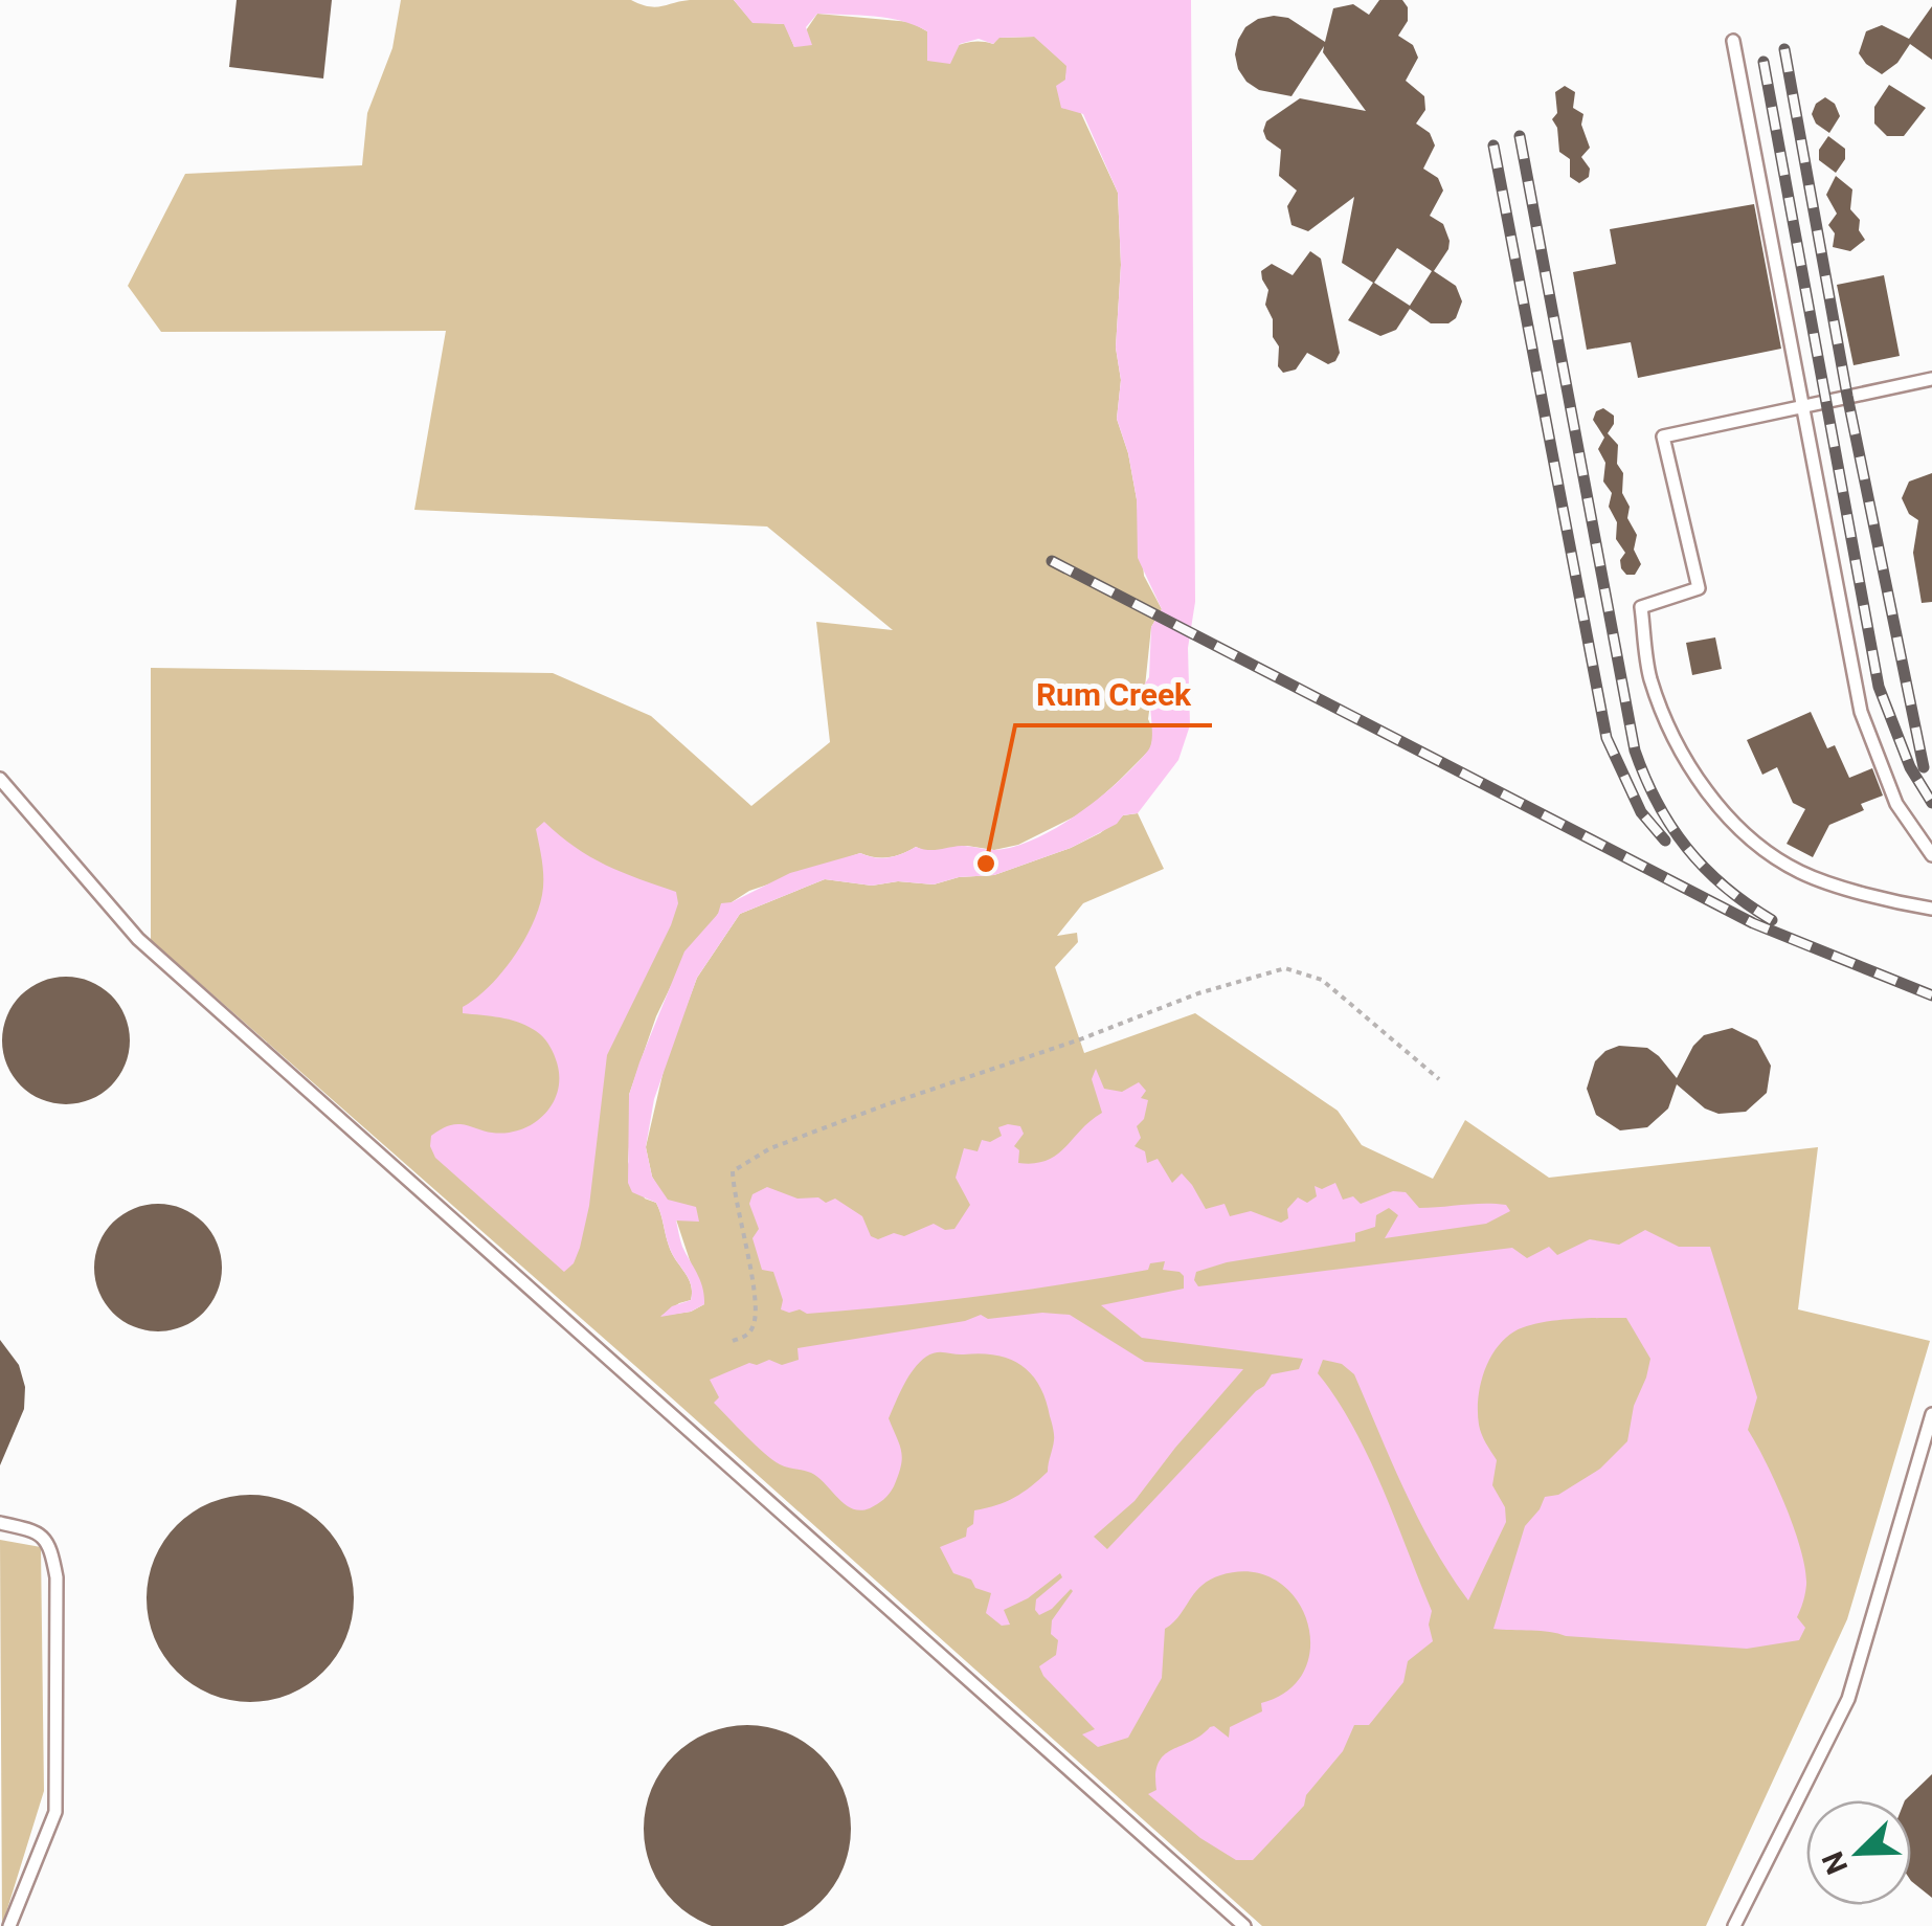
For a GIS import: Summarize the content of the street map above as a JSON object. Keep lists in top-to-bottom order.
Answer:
{
  "places": ["Rum Creek"],
  "north": "bottom left"
}
